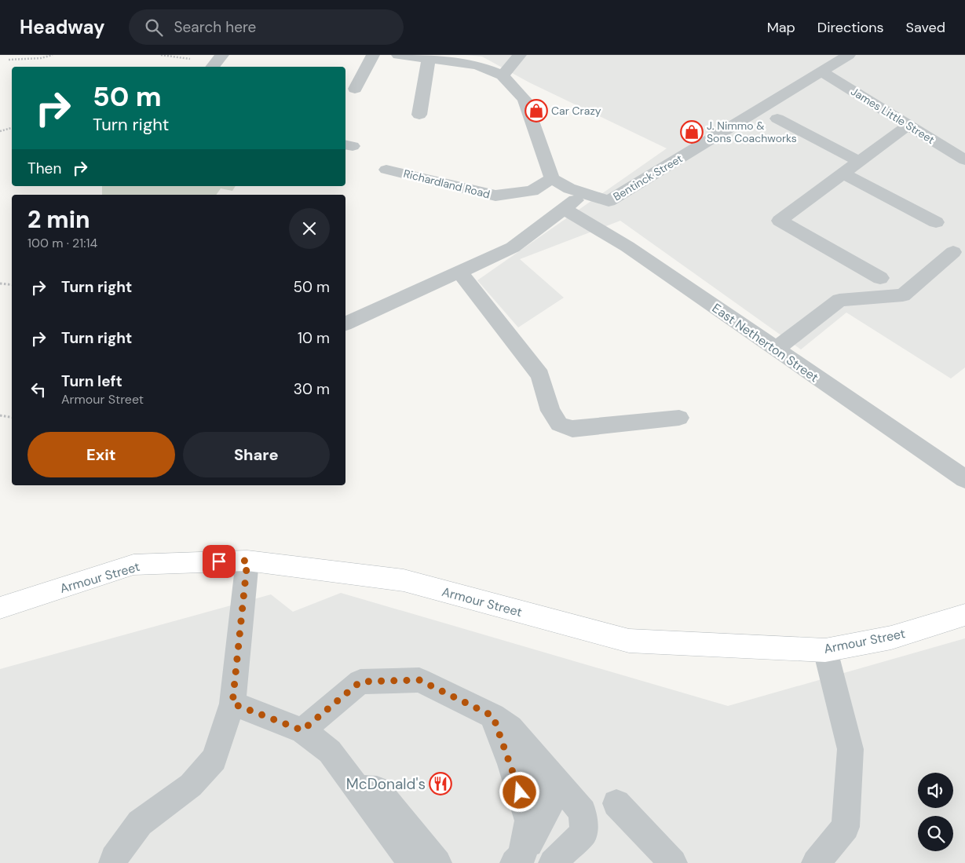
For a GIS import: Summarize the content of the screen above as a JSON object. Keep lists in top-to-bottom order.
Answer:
{
  "streets": {
    "main road": ["Armour Street"],
    "street": [
      "James Little Street",
      "Bentinck Street",
      "Richardland Road",
      "East Netherton Street"
    ]
  },
  "crossings": [
    ["James Little Street", "Bentinck Street"],
    ["Bentinck Street", "Richardland Road"]
  ],
  "places": {
    "shop": ["Car Crazy", "J. Nimmo & Sons Coachworks"],
    "restaurant": ["McDonald's"]
  },
  "page": {
    "header": "Headway",
    "search": "Search here",
    "nav": ["Map", "Directions", "Saved"],
    "turn": ["50 m", "Turn right"],
    "then": "Then",
    "heading": ["2 min", "100 m · 21:14"],
    "list": [
      {
        "name": "Turn right",
        "value": "50 m"
      },
      {
        "name": "Turn right",
        "value": "10 m"
      },
      {
        "name": "Turn left",
        "note": "Armour Street",
        "value": "30 m"
      }
    ],
    "buttons": ["Exit", "Share"]
  }
}
